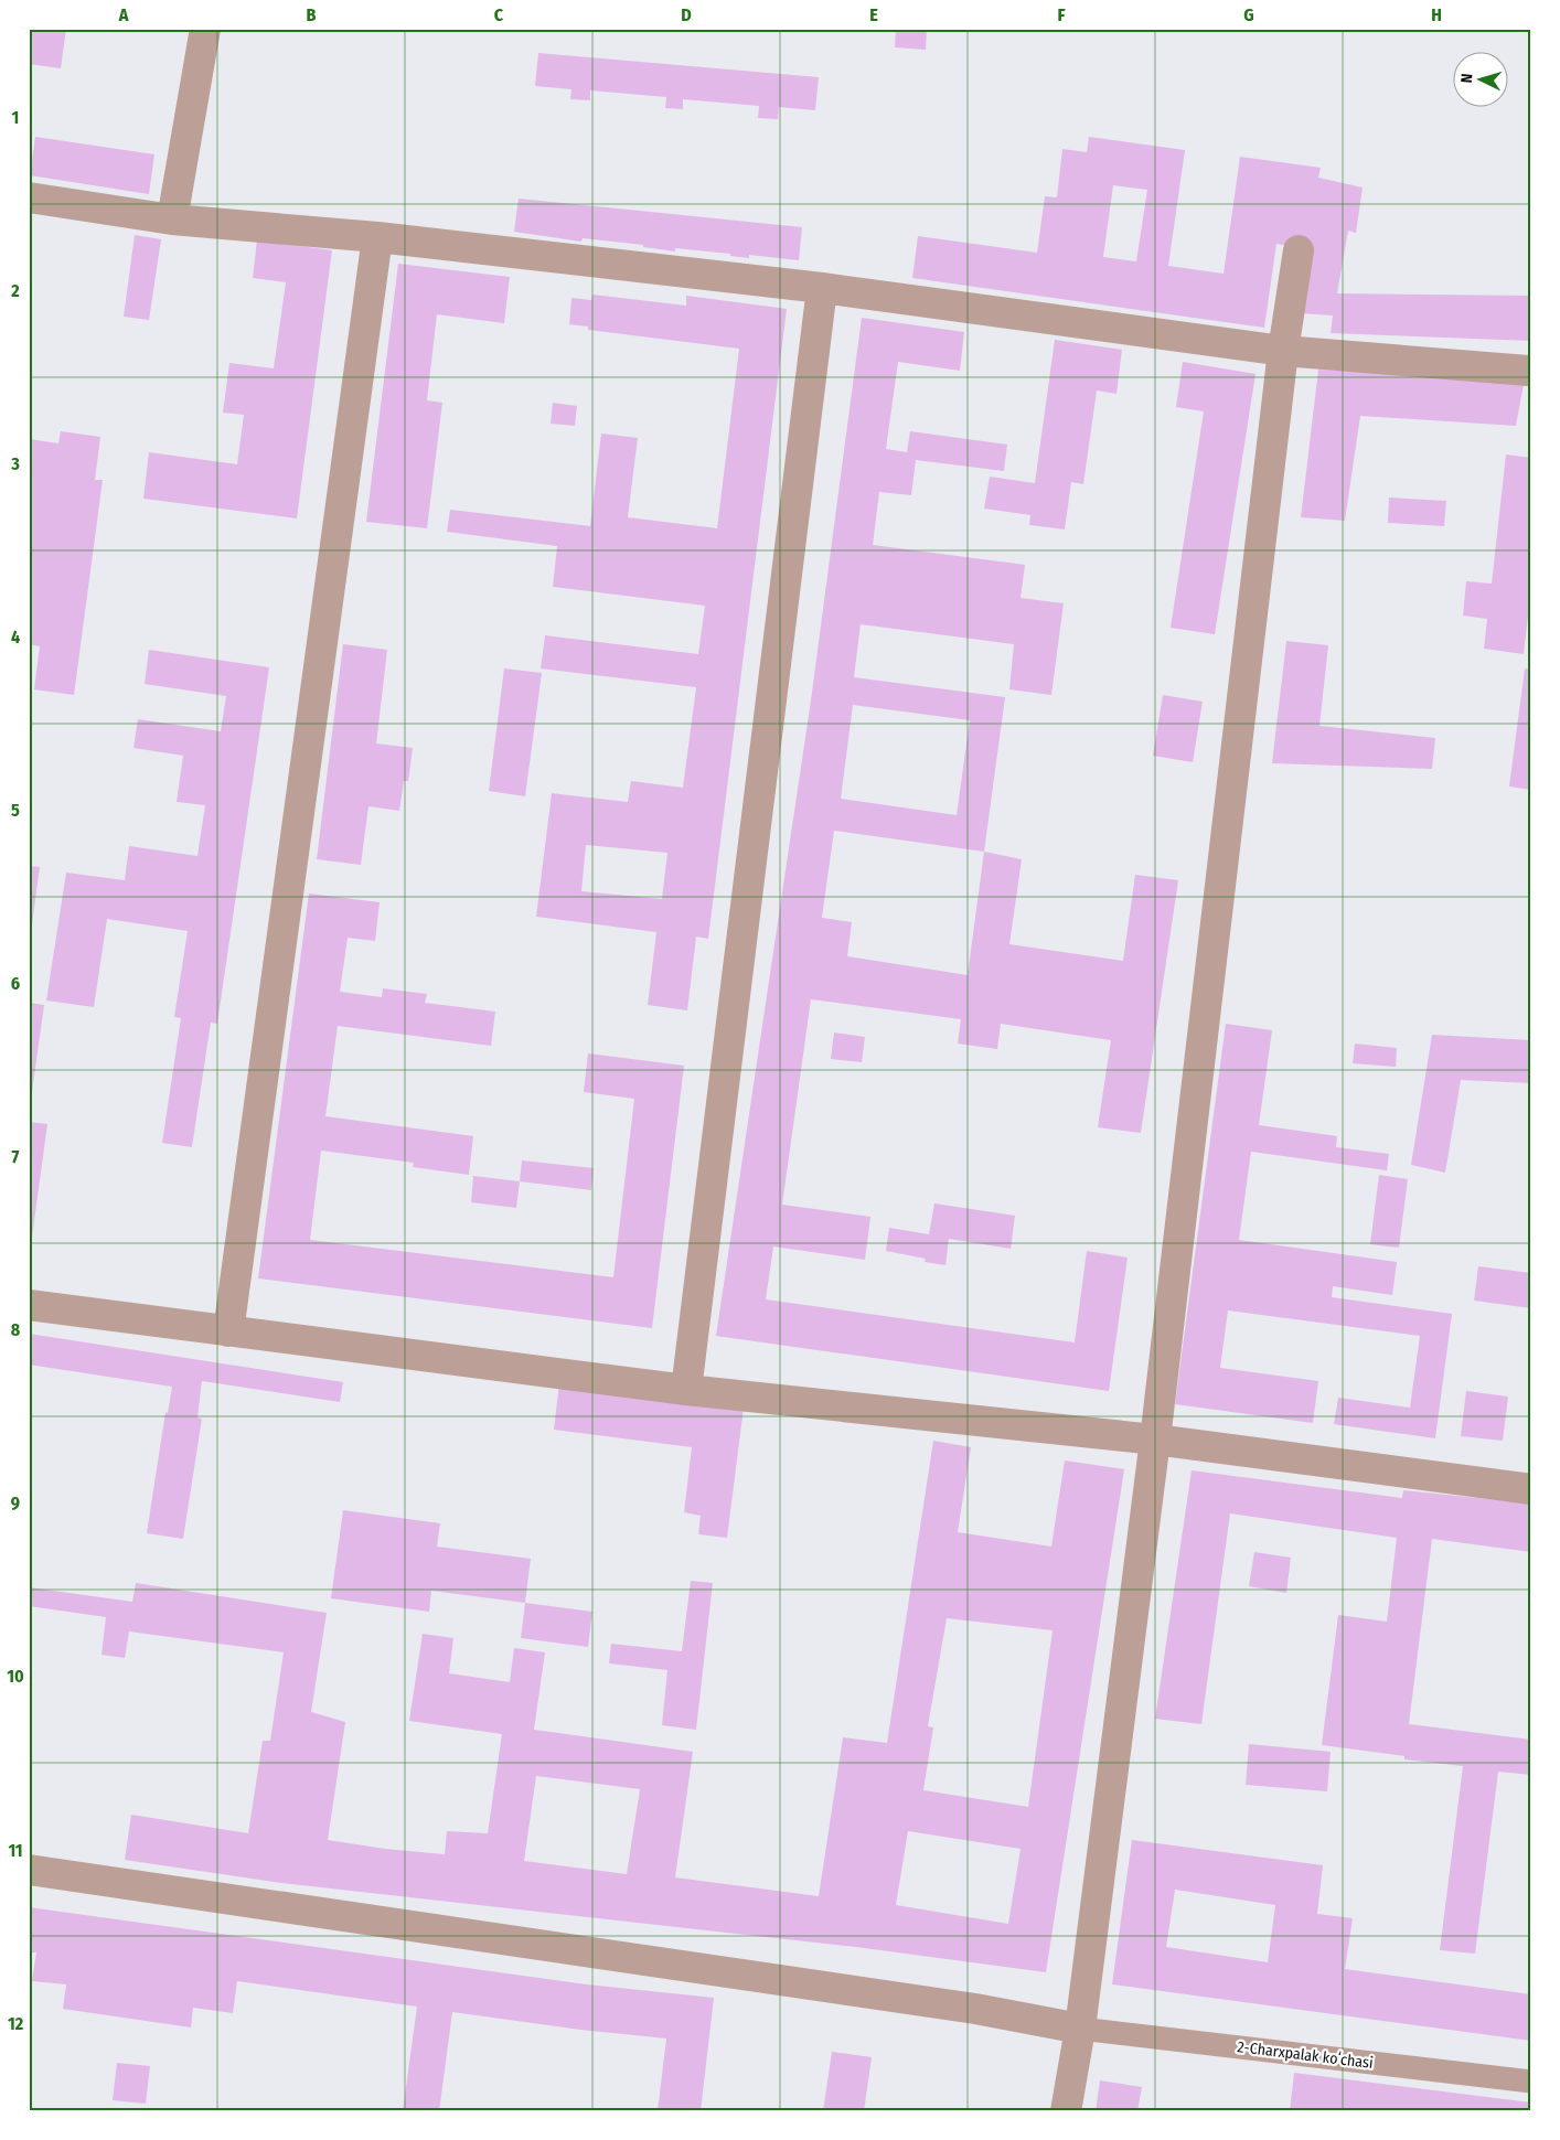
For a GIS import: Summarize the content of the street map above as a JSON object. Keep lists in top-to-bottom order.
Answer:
{
  "streets": {
    "lane": ["2-Charxpalak koʻchasi"]
  },
  "north": "left",
  "grid": {
    "columns": [
      "A",
      "B",
      "C",
      "D",
      "E",
      "F",
      "G",
      "H"
    ],
    "rows": [
      "1",
      "2",
      "3",
      "4",
      "5",
      "6",
      "7",
      "8",
      "9",
      "10",
      "11",
      "12"
    ]
  }
}
